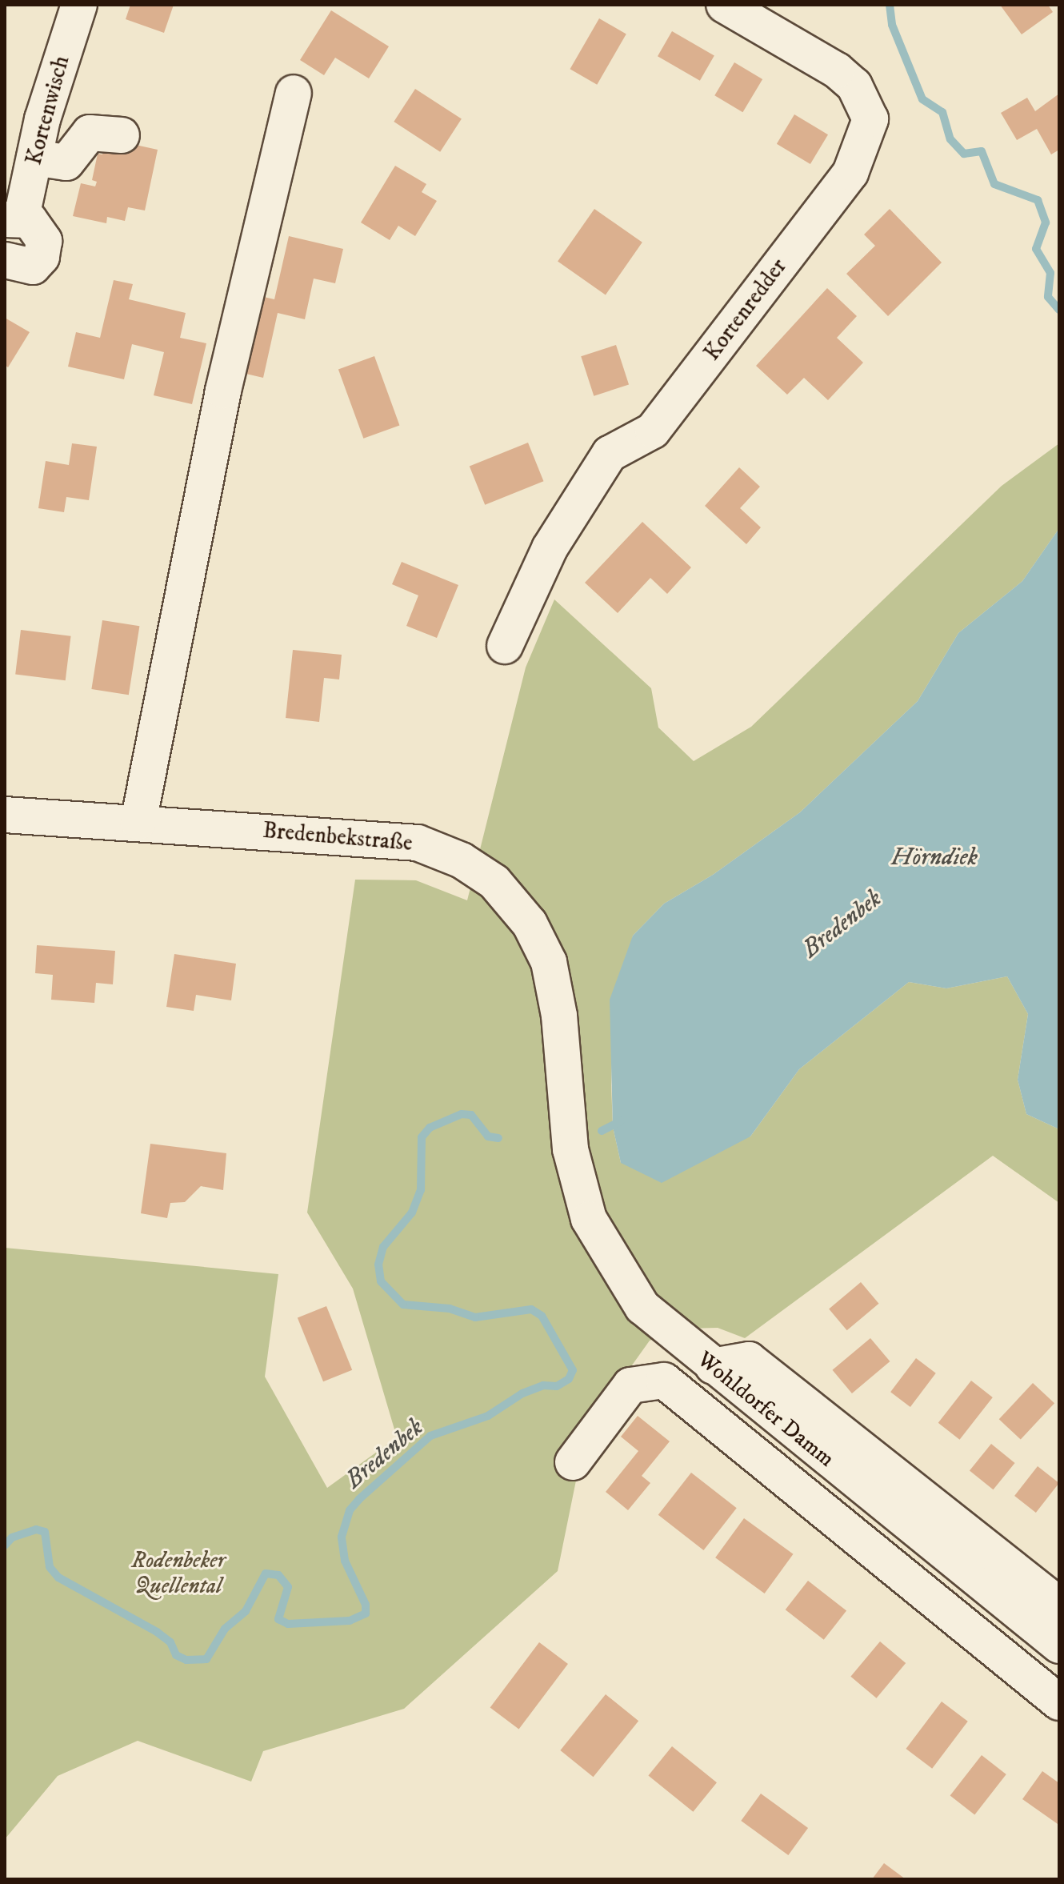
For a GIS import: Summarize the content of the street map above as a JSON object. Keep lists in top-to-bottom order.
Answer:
{
  "streets": {
    "street": [
      "Kortenwisch",
      "Kortenredder",
      "Bredenbekstraße",
      "Wohldorfer Damm"
    ]
  },
  "crossings": [
    ["Bredenbekstraße", "Wohldorfer Damm"]
  ],
  "water": ["Hörndiek", "Bredenbek"],
  "parks": ["Rodenbeker Quellental"]
}
